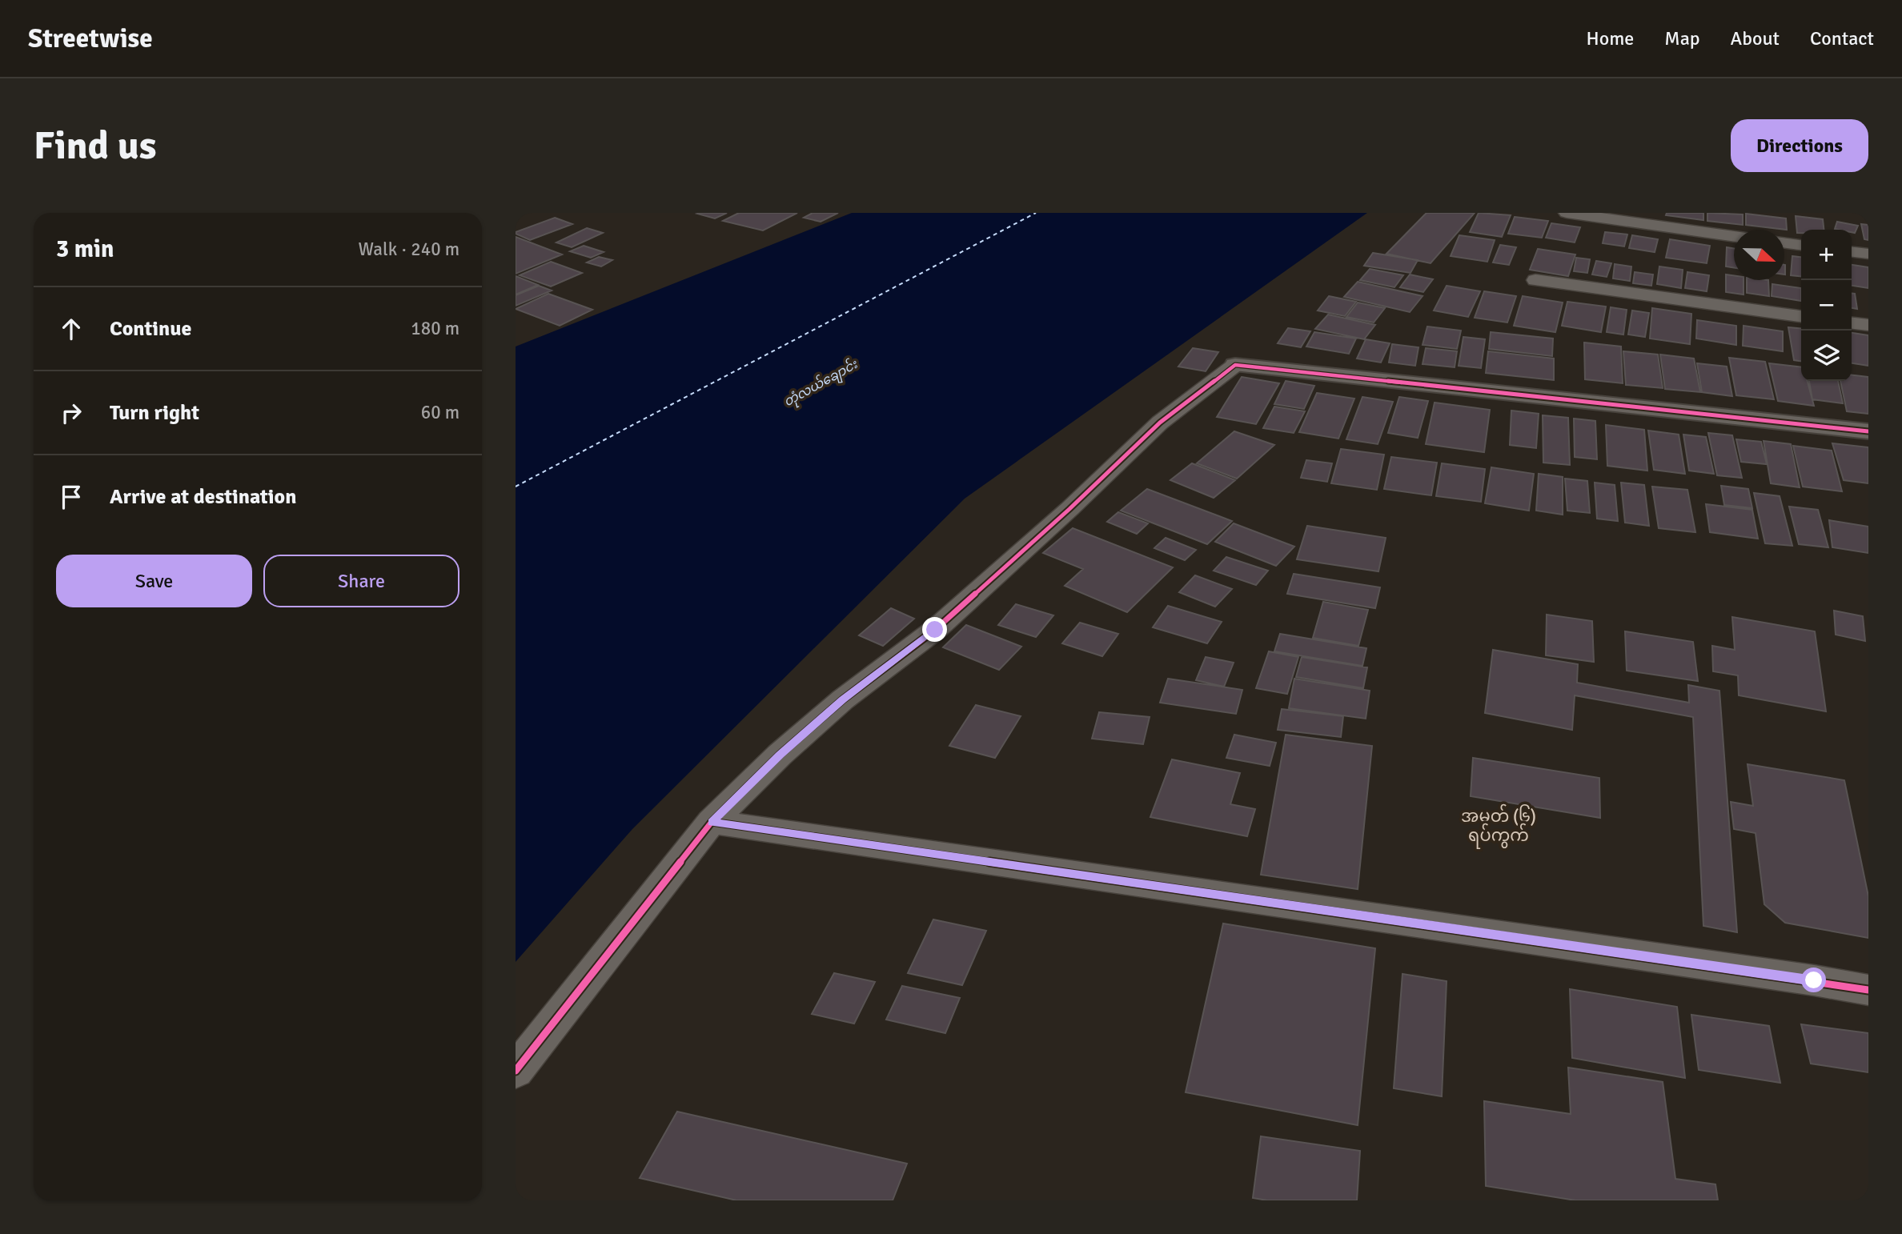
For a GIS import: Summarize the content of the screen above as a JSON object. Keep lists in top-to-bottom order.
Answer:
{
  "districts": ["အမှတ် (၆) ရပ်ကွက်"],
  "water": ["တုံလယ်ချောင်း"],
  "north": "right",
  "page": {
    "header": "Streetwise",
    "nav": [
      "Home",
      "Map",
      "About",
      "Contact"
    ],
    "buttons": [
      "Directions",
      ["Save", "Share"]
    ],
    "title": "Find us",
    "heading": ["3 min", "Walk · 240 m"],
    "map_buttons": ["+", "−"],
    "list": [
      ["Continue", "180 m"],
      ["Turn right", "60 m"],
      "Arrive at destination"
    ]
  }
}
